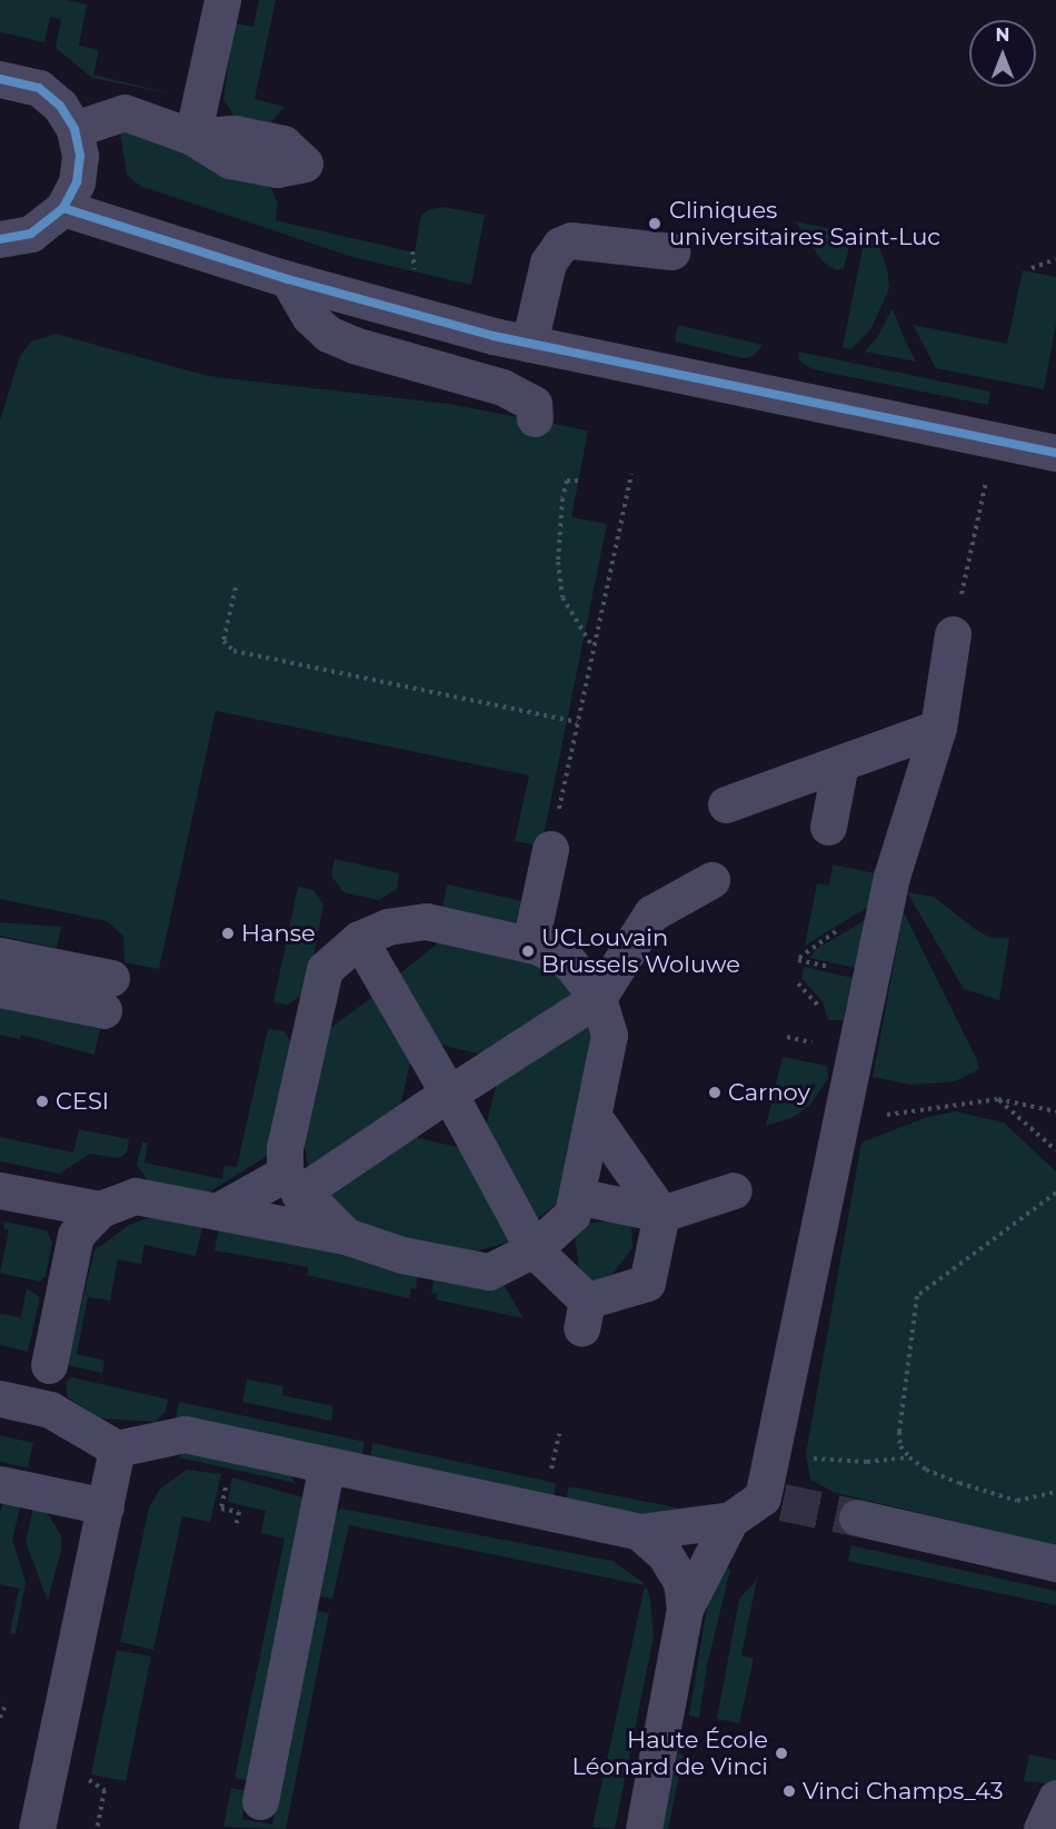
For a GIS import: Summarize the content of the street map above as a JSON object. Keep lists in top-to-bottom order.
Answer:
{
  "places": [
    "Cliniques universitaires Saint-Luc",
    "Hanse",
    "UCLouvain Brussels Woluwe",
    "Carnoy",
    "CESI",
    "Haute École Léonard de Vinci",
    "Vinci Champs_43"
  ],
  "north": "top"
}
